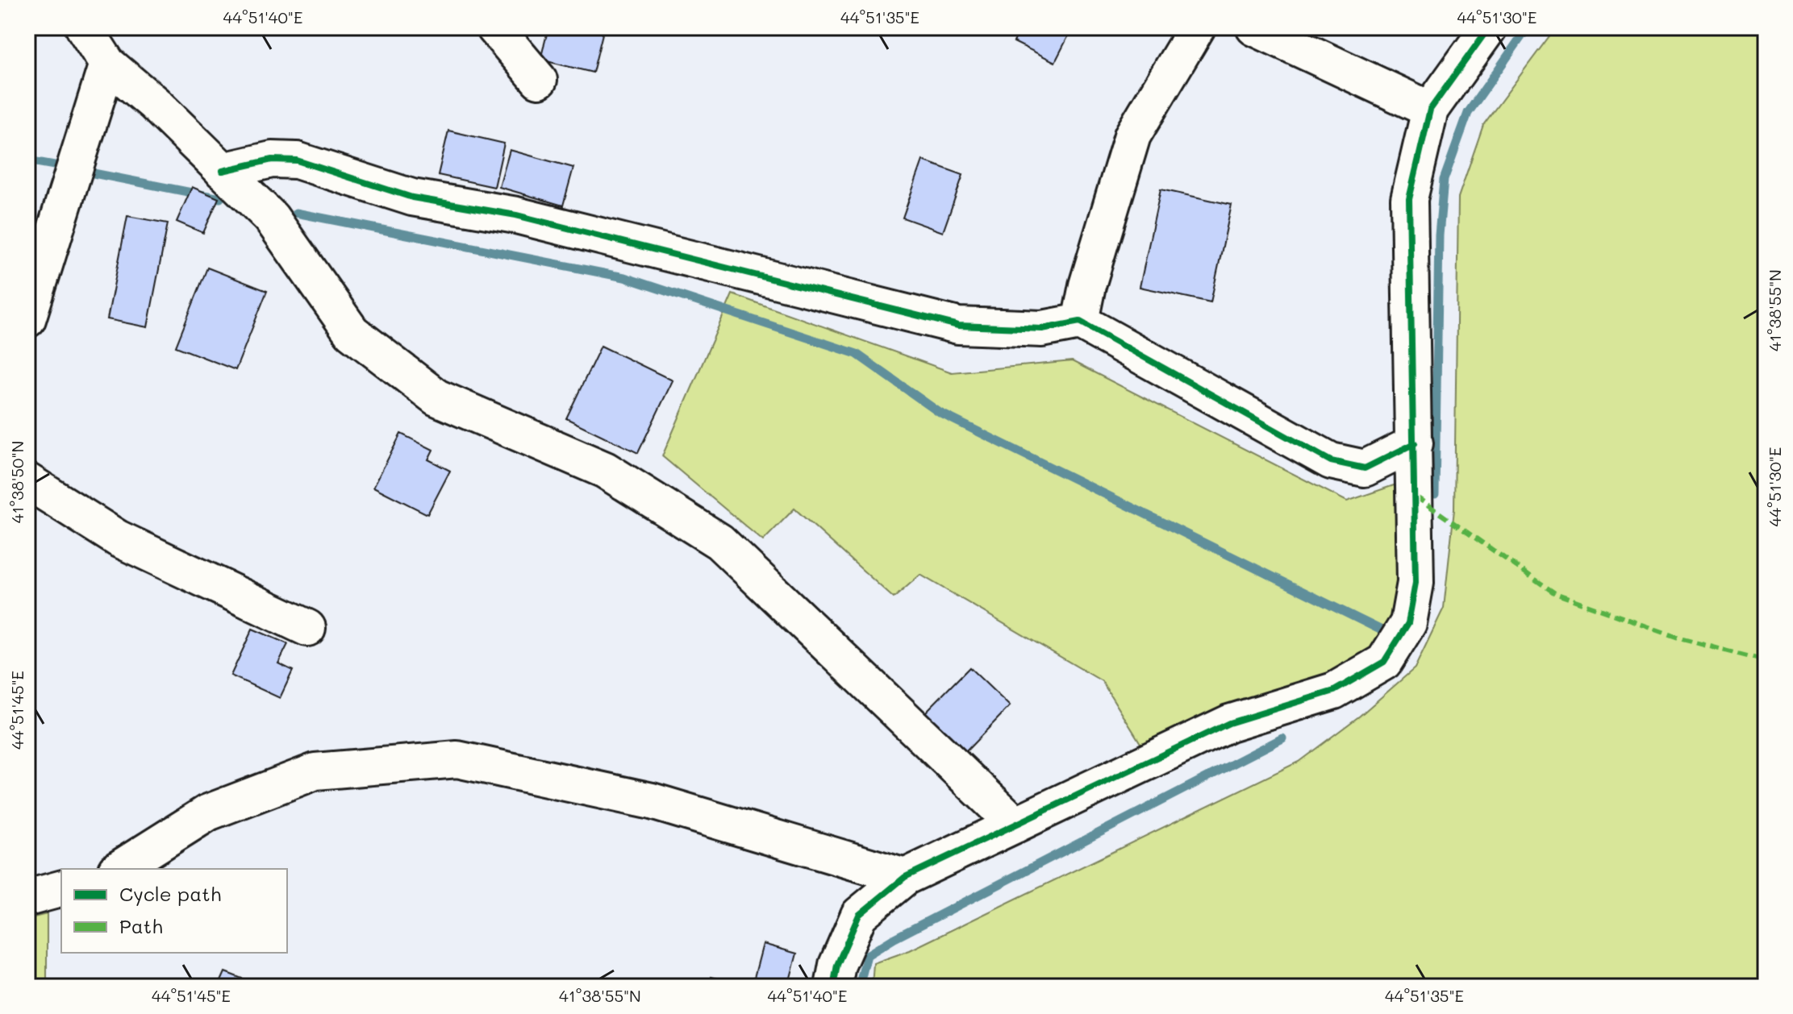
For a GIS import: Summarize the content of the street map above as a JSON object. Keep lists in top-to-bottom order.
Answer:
{
  "legend": ["Cycle path", "Path"],
  "coordinates": [
    "44°51'40\"E",
    "44°51'35\"E",
    "44°51'30\"E",
    "41°38'55\"N",
    "41°38'50\"N",
    "44°51'45\"E"
  ]
}
